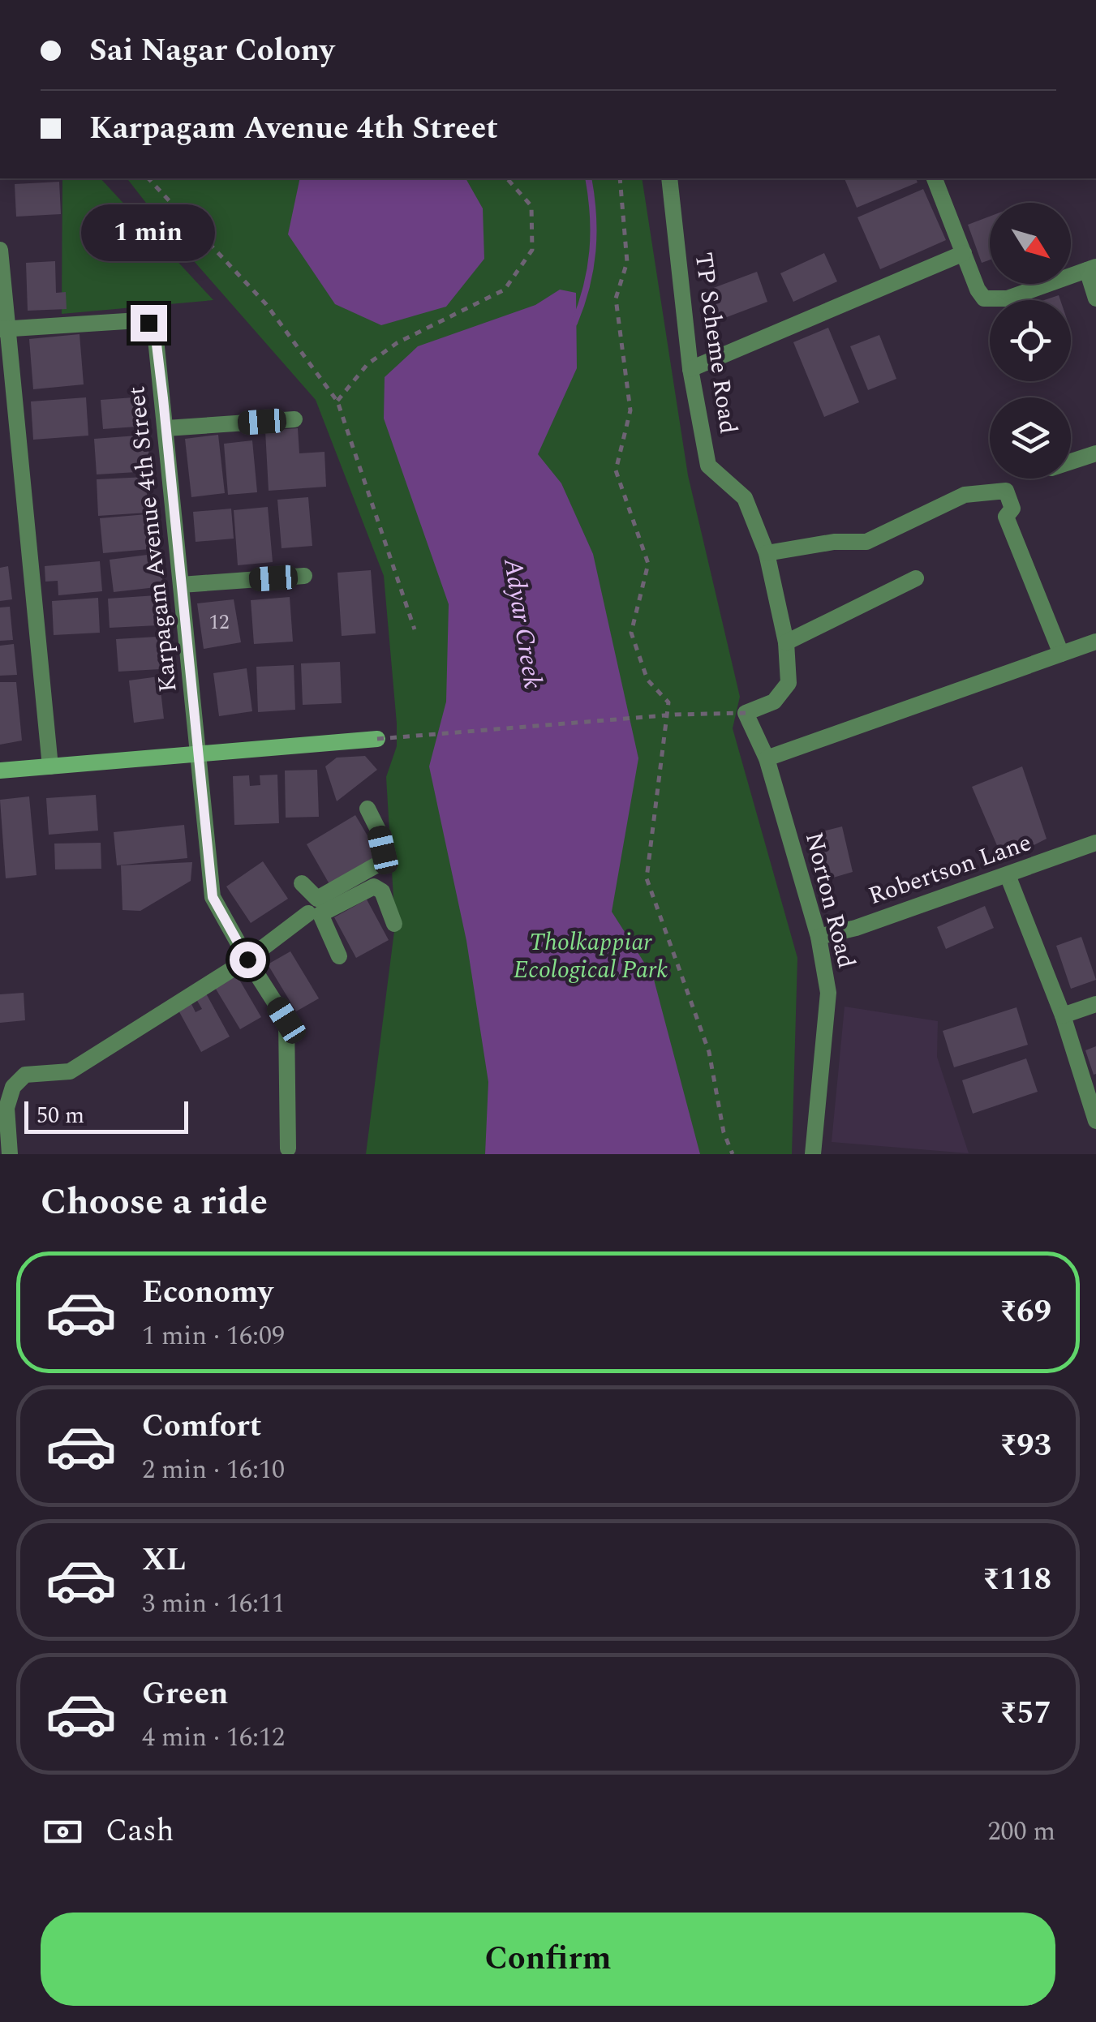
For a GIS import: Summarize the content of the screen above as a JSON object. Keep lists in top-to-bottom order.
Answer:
{
  "streets": {
    "street": [
      "TP Scheme Road",
      "Karpagam Avenue 4th Street",
      "Robertson Lane",
      "Norton Road"
    ]
  },
  "crossings": [
    ["TP Scheme Road", "Norton Road"],
    ["Robertson Lane", "Norton Road"]
  ],
  "water": ["Adyar Creek"],
  "parks": ["Tholkappiar Ecological Park"],
  "house_numbers": ["12"],
  "scale_bar": "50 m",
  "north": "bottom right",
  "page": {
    "banner": ["Sai Nagar Colony", "Karpagam Avenue 4th Street"],
    "bubble": "1 min",
    "scale": "50 m",
    "heading": "Choose a ride",
    "list": [
      {
        "name": "Economy",
        "note": "1 min · 16:09",
        "value": "₹69"
      },
      {
        "name": "Comfort",
        "note": "2 min · 16:10",
        "value": "₹93"
      },
      {
        "name": "XL",
        "note": "3 min · 16:11",
        "value": "₹118"
      },
      {
        "name": "Green",
        "note": "4 min · 16:12",
        "value": "₹57"
      }
    ],
    "pay": ["Cash", "200 m"],
    "buttons": "Confirm"
  }
}
